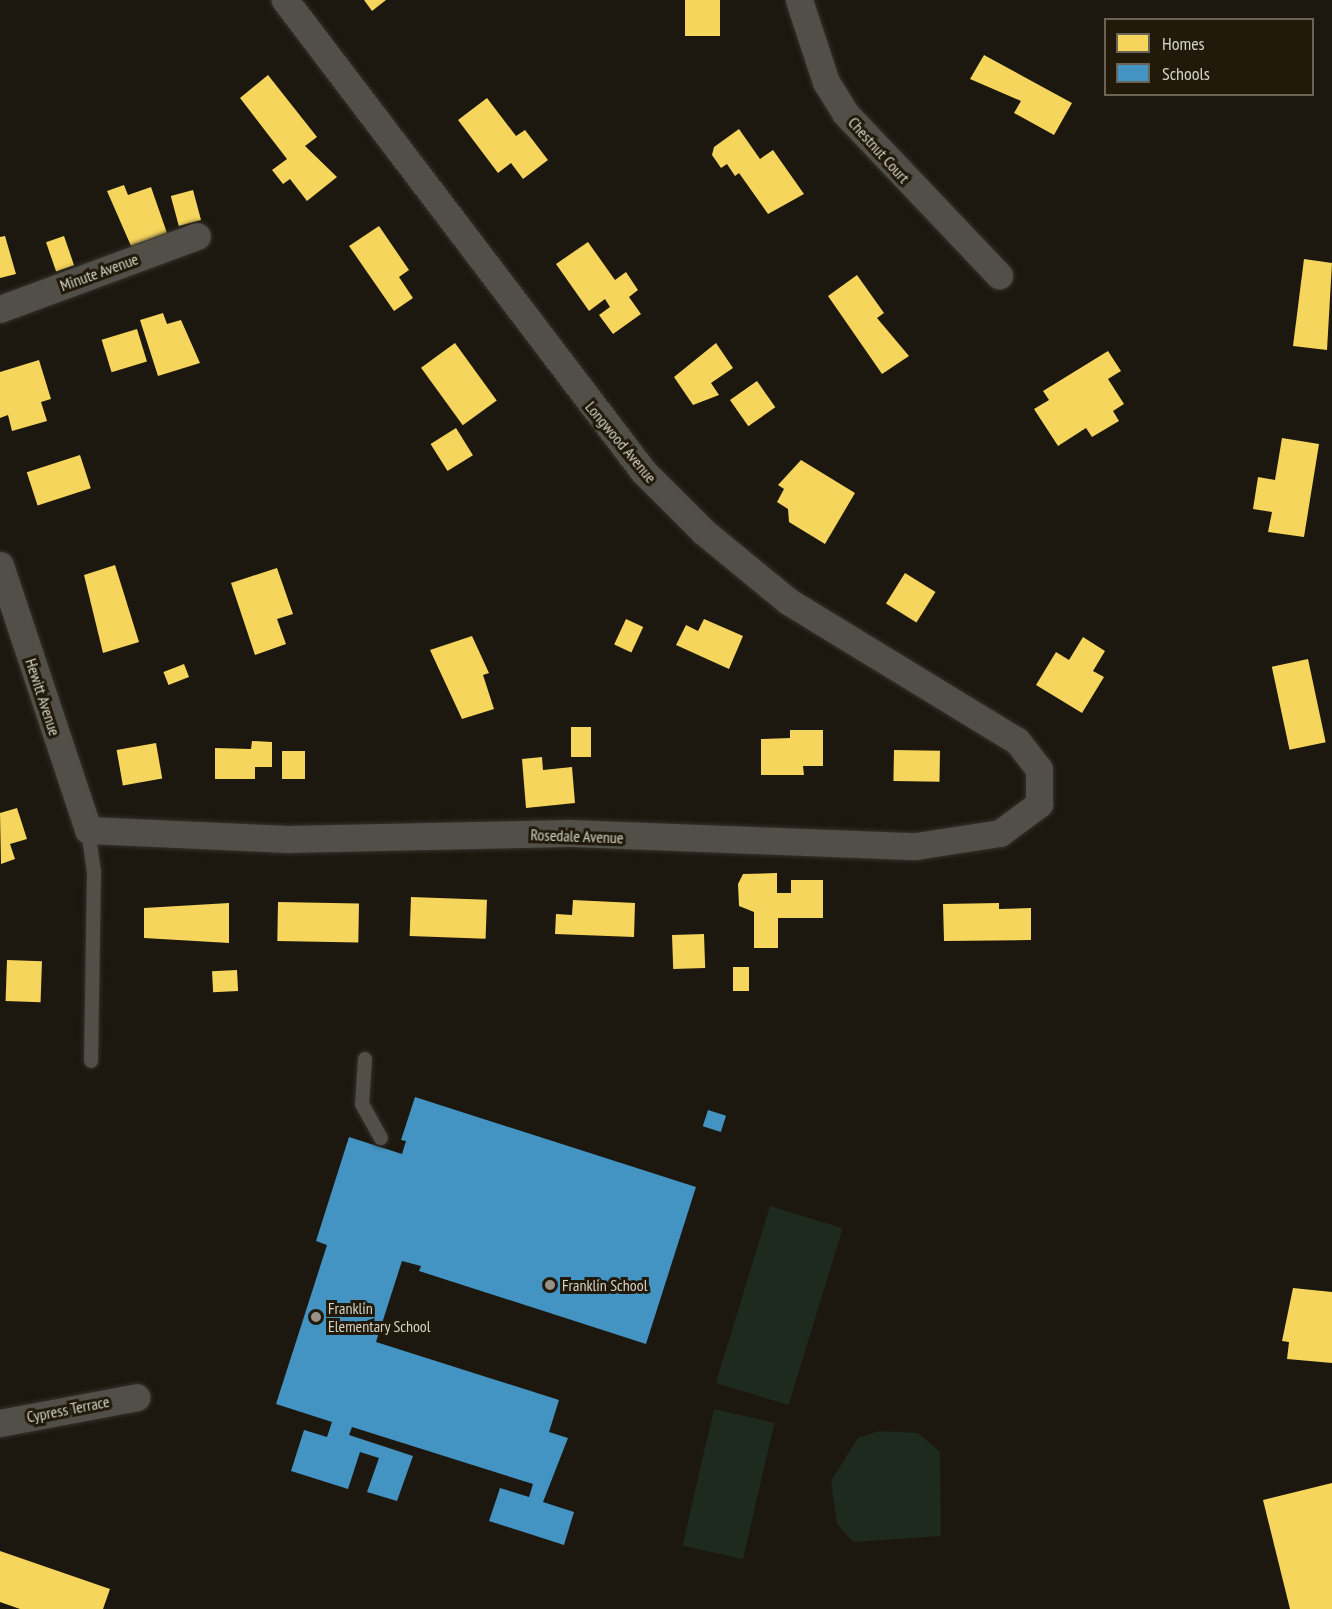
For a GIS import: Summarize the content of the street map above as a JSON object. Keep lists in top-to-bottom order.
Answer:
{
  "streets": {
    "street": [
      "Chestnut Court",
      "Minute Avenue",
      "Longwood Avenue",
      "Hewitt Avenue",
      "Rosedale Avenue",
      "Cypress Terrace"
    ]
  },
  "crossings": [
    ["Longwood Avenue", "Rosedale Avenue"],
    ["Hewitt Avenue", "Rosedale Avenue"]
  ],
  "places": ["Franklin School", "Franklin Elementary School"],
  "legend": ["Homes", "Schools"]
}
